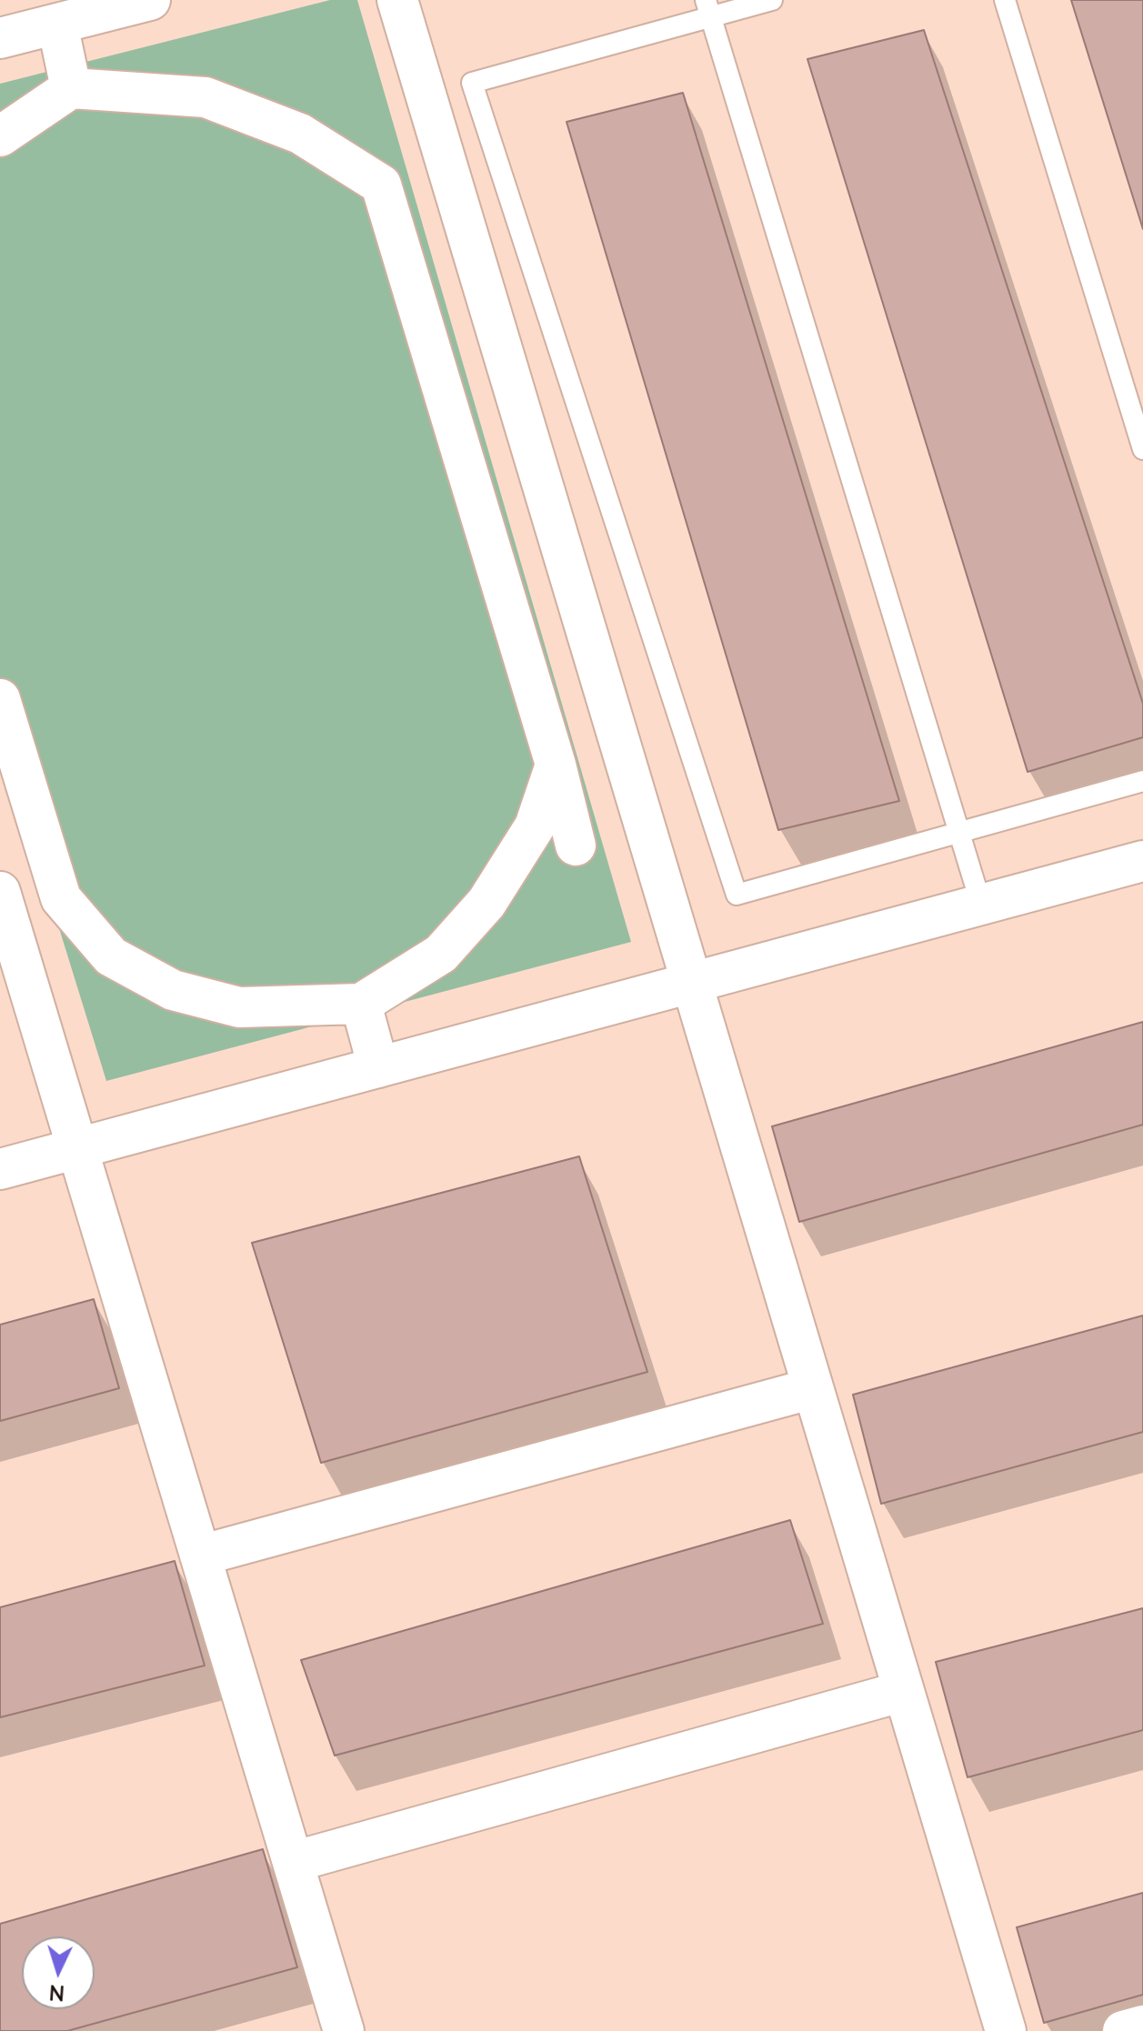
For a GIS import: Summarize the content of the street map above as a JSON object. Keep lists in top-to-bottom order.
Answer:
{
  "north": "bottom"
}
